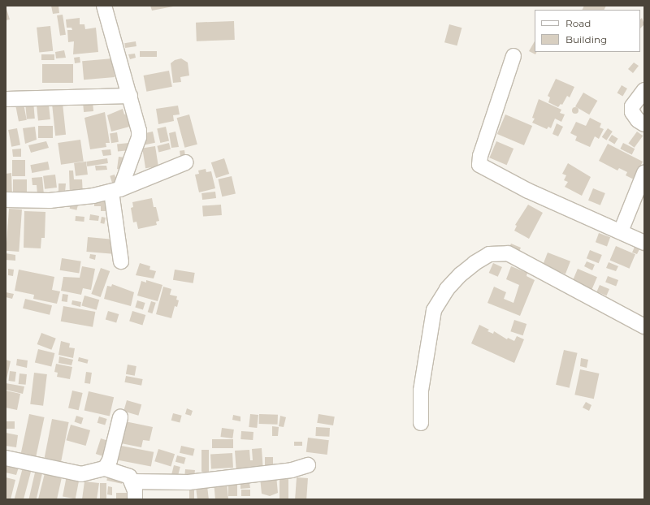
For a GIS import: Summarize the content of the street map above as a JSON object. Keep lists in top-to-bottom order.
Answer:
{
  "legend": ["Road", "Building"]
}
